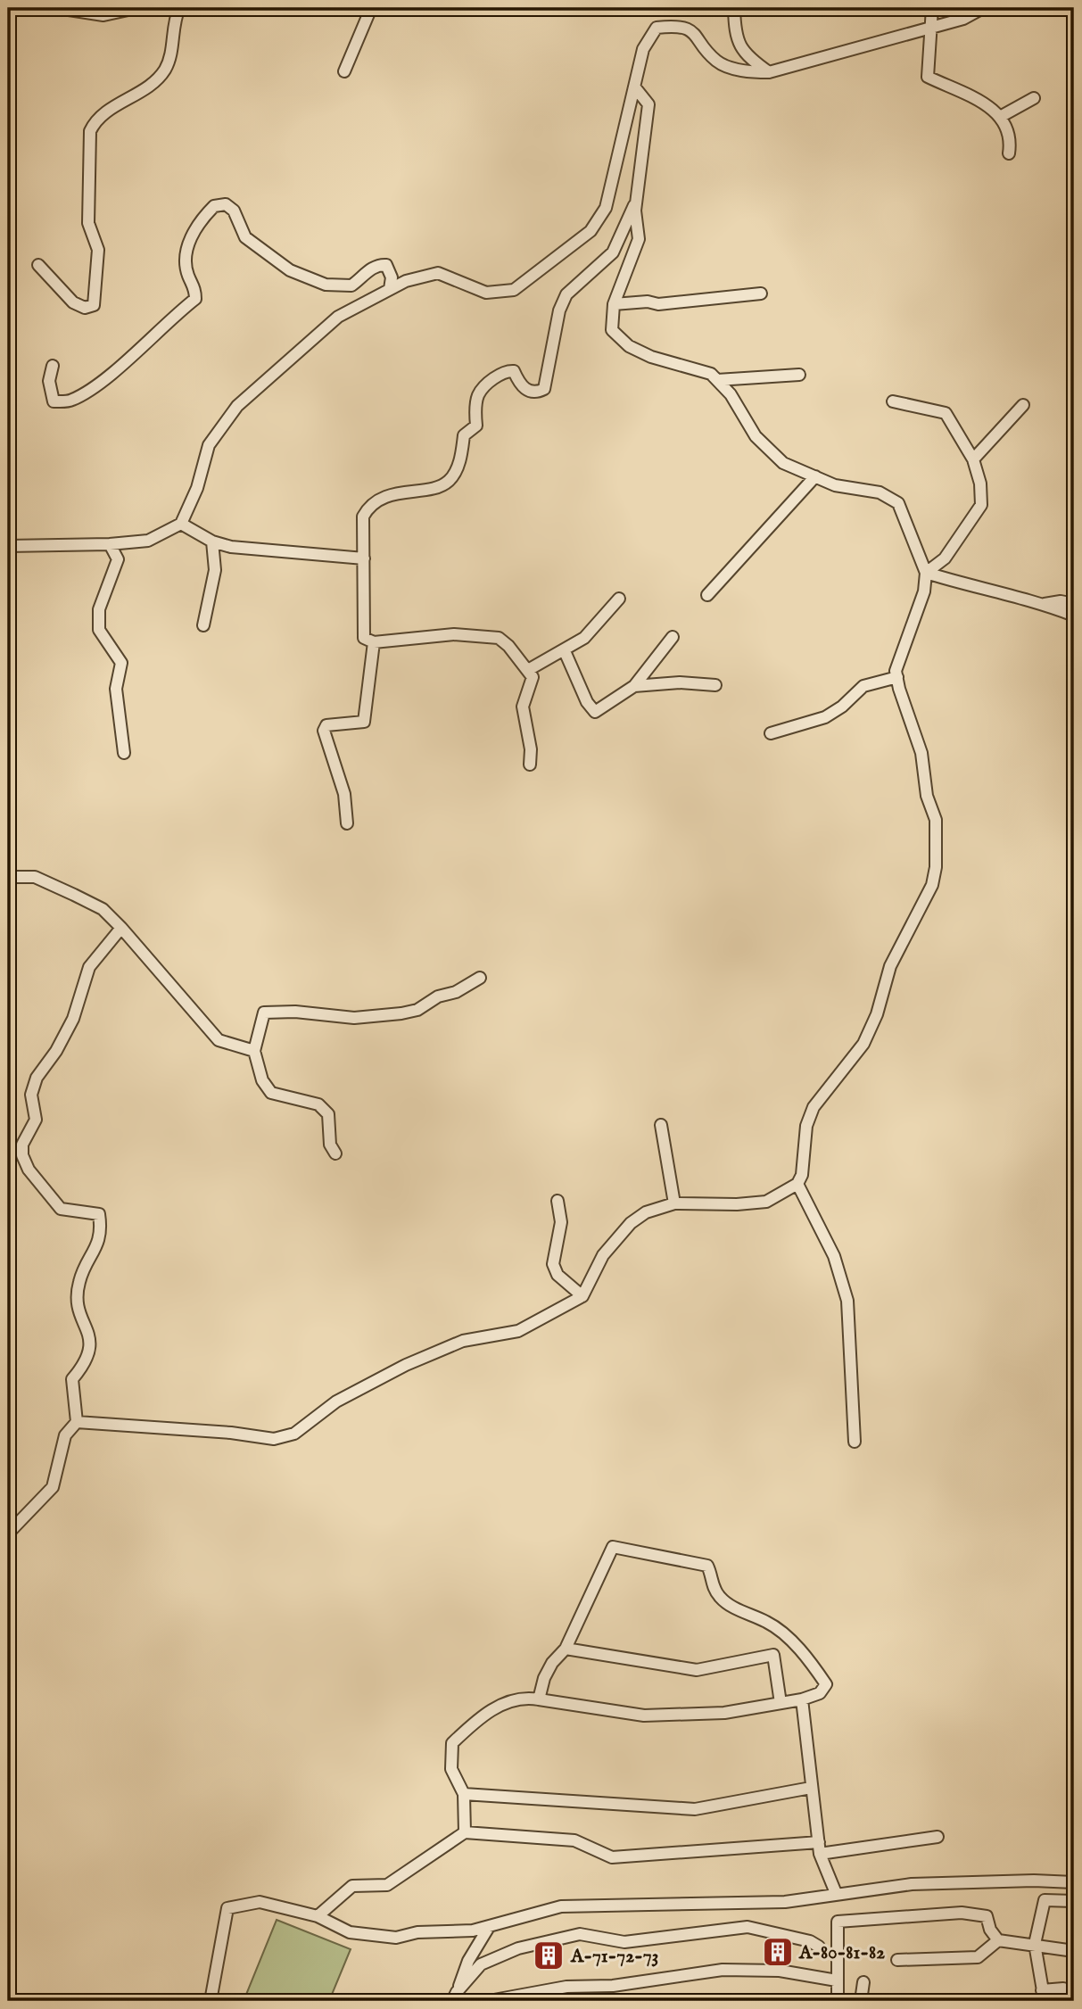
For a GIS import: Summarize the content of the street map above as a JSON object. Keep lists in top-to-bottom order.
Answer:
{
  "places": {
    "building": ["A-80-81-82", "A-71-72-73"]
  }
}
